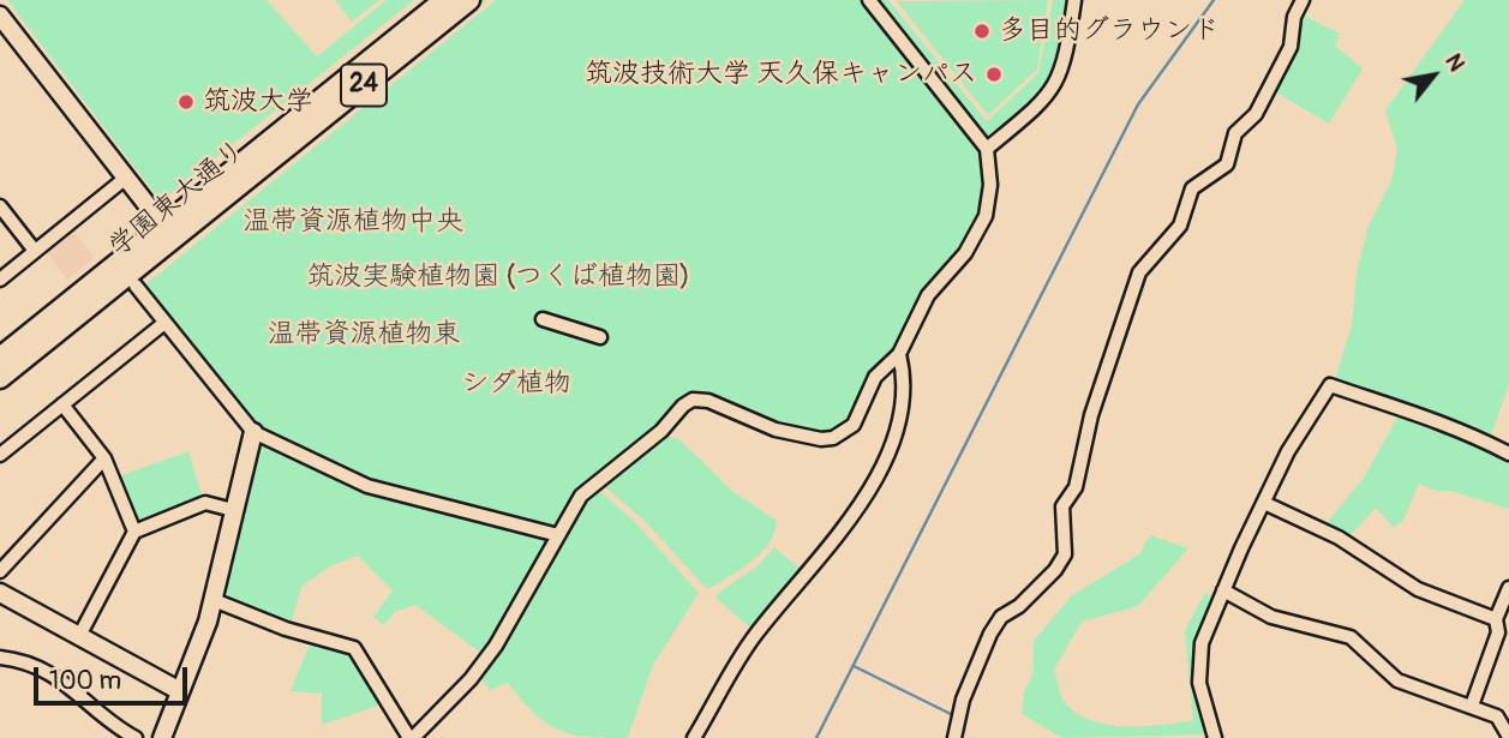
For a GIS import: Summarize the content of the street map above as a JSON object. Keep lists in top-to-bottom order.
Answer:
{
  "streets": {
    "main road": ["24", "学園東大通り"]
  },
  "parks": [
    "温帯資源植物中央",
    "筑波実験植物園 (つくば植物園)",
    "温帯資源植物東",
    "シダ植物"
  ],
  "places": ["多目的グラウンド", "筑波技術大学 天久保キャンパス", "筑波大学"],
  "scale_bar": "100 m",
  "north": "top right"
}
